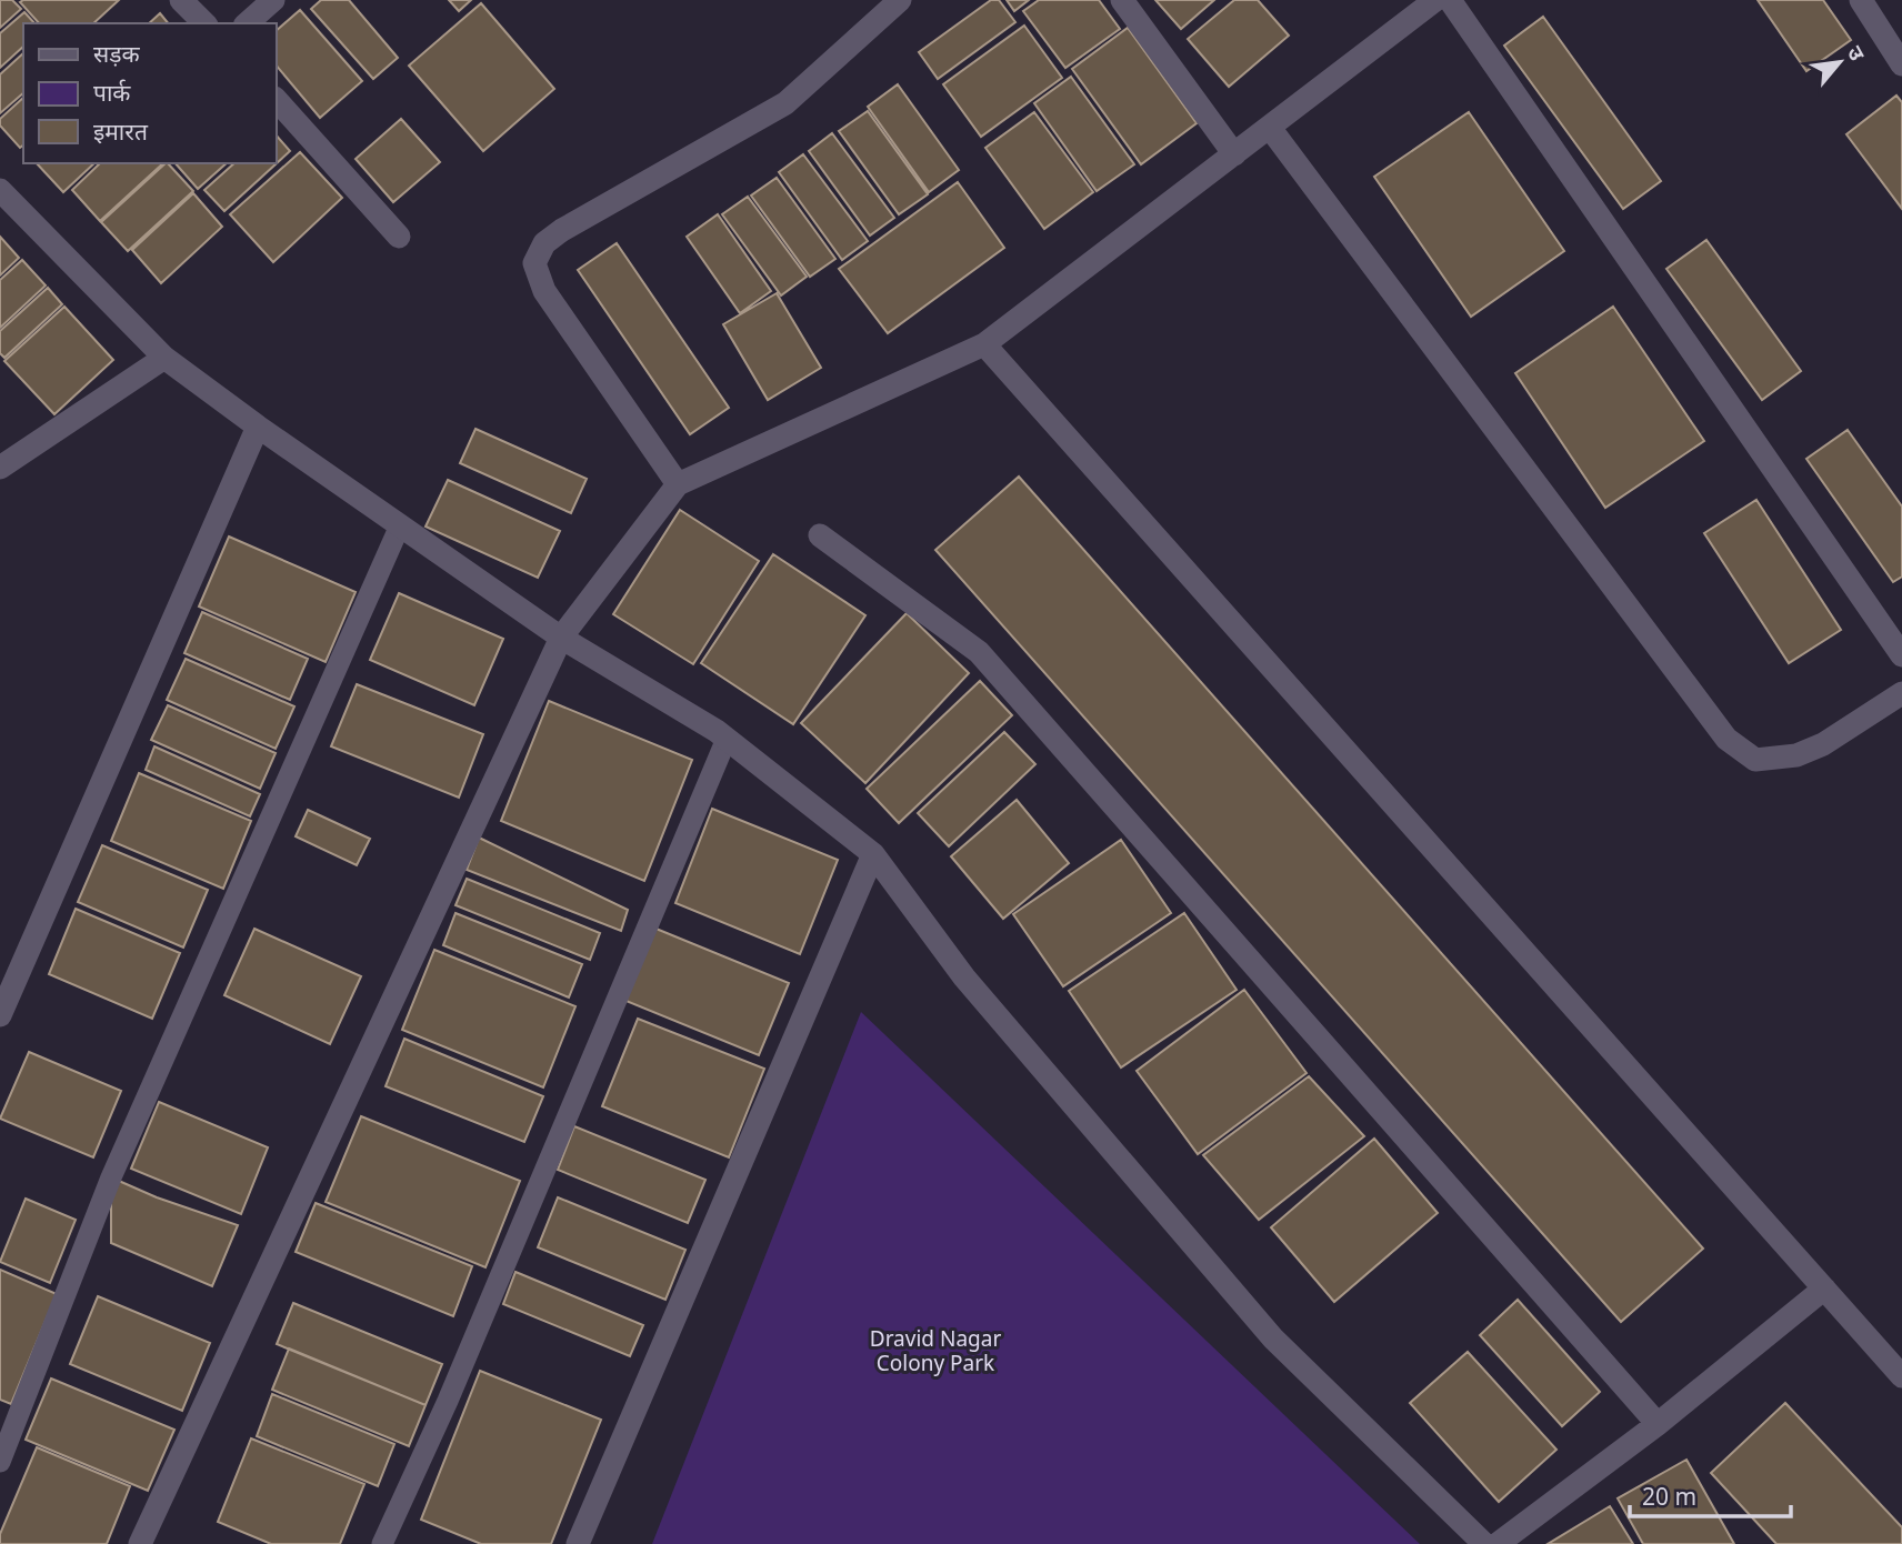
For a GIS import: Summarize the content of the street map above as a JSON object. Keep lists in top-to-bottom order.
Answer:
{
  "parks": ["Dravid Nagar Colony Park"],
  "legend": ["सड़क", "पार्क", "इमारत"],
  "scale_bar": "20 m",
  "north": "top right"
}
